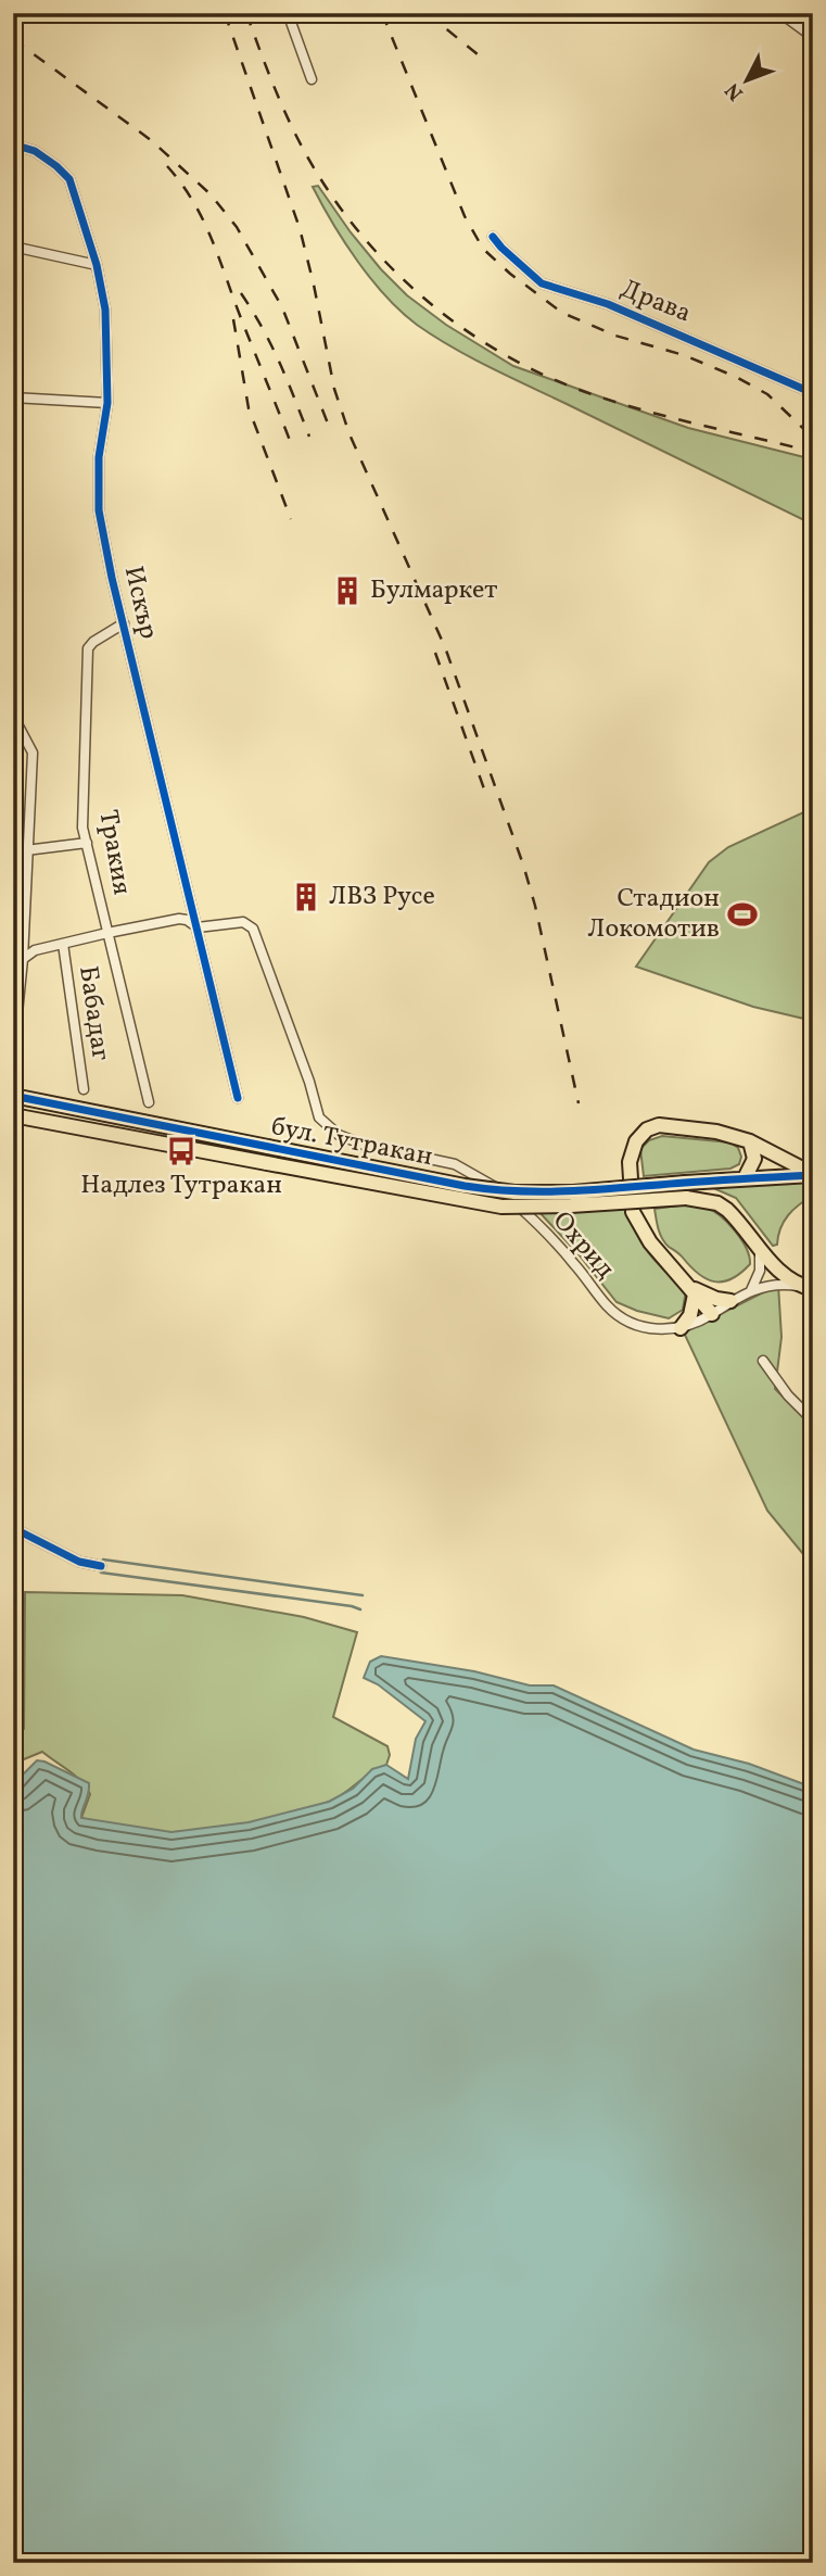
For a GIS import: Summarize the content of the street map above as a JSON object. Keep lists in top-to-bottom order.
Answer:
{
  "streets": {
    "main road": ["бул. Тутракан"],
    "street": [
      "Драва",
      "Искър",
      "Тракия",
      "Бабадаг",
      "Охрид"
    ]
  },
  "crossings": [
    ["Искър", "Тракия"],
    ["Искър", "Охрид"]
  ],
  "places": {
    "building": ["Булмаркет", "ЛВЗ Русе"],
    "sports": ["Стадион Локомотив"],
    "bus stop": ["Надлез Тутракан"]
  },
  "north": "bottom left"
}
